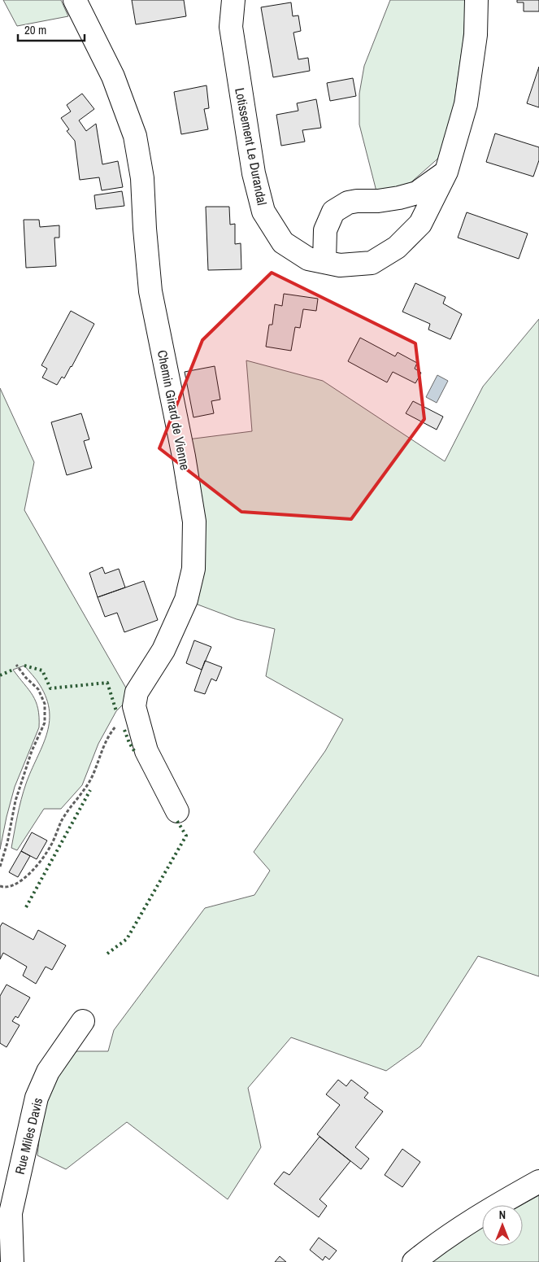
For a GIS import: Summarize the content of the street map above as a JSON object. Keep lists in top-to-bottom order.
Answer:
{
  "streets": {
    "street": ["Lotissement Le Durandal", "Chemin Girard de Vienne", "Rue Miles Davis"]
  },
  "scale_bar": "20 m",
  "north": "top"
}
